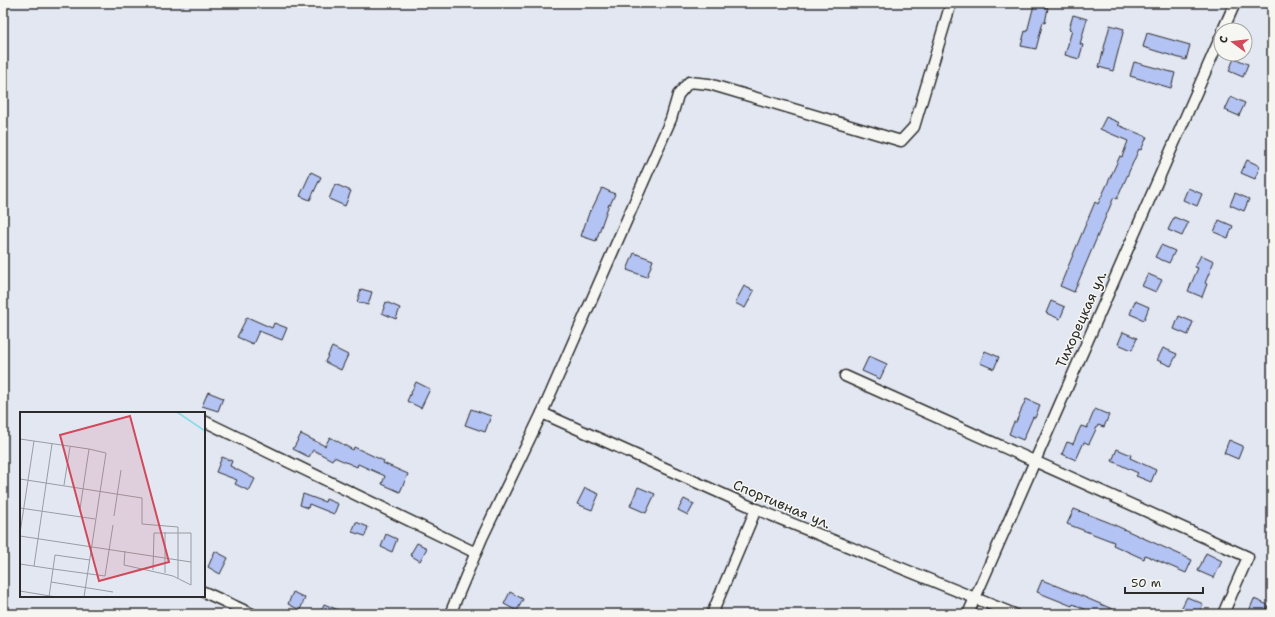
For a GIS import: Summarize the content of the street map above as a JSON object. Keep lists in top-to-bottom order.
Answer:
{
  "streets": {
    "street": ["Тихорецкая ул.", "Спортивная ул."]
  },
  "crossings": [
    ["Тихорецкая ул.", "Спортивная ул."]
  ],
  "scale_bar": "50 m",
  "north": "left"
}
